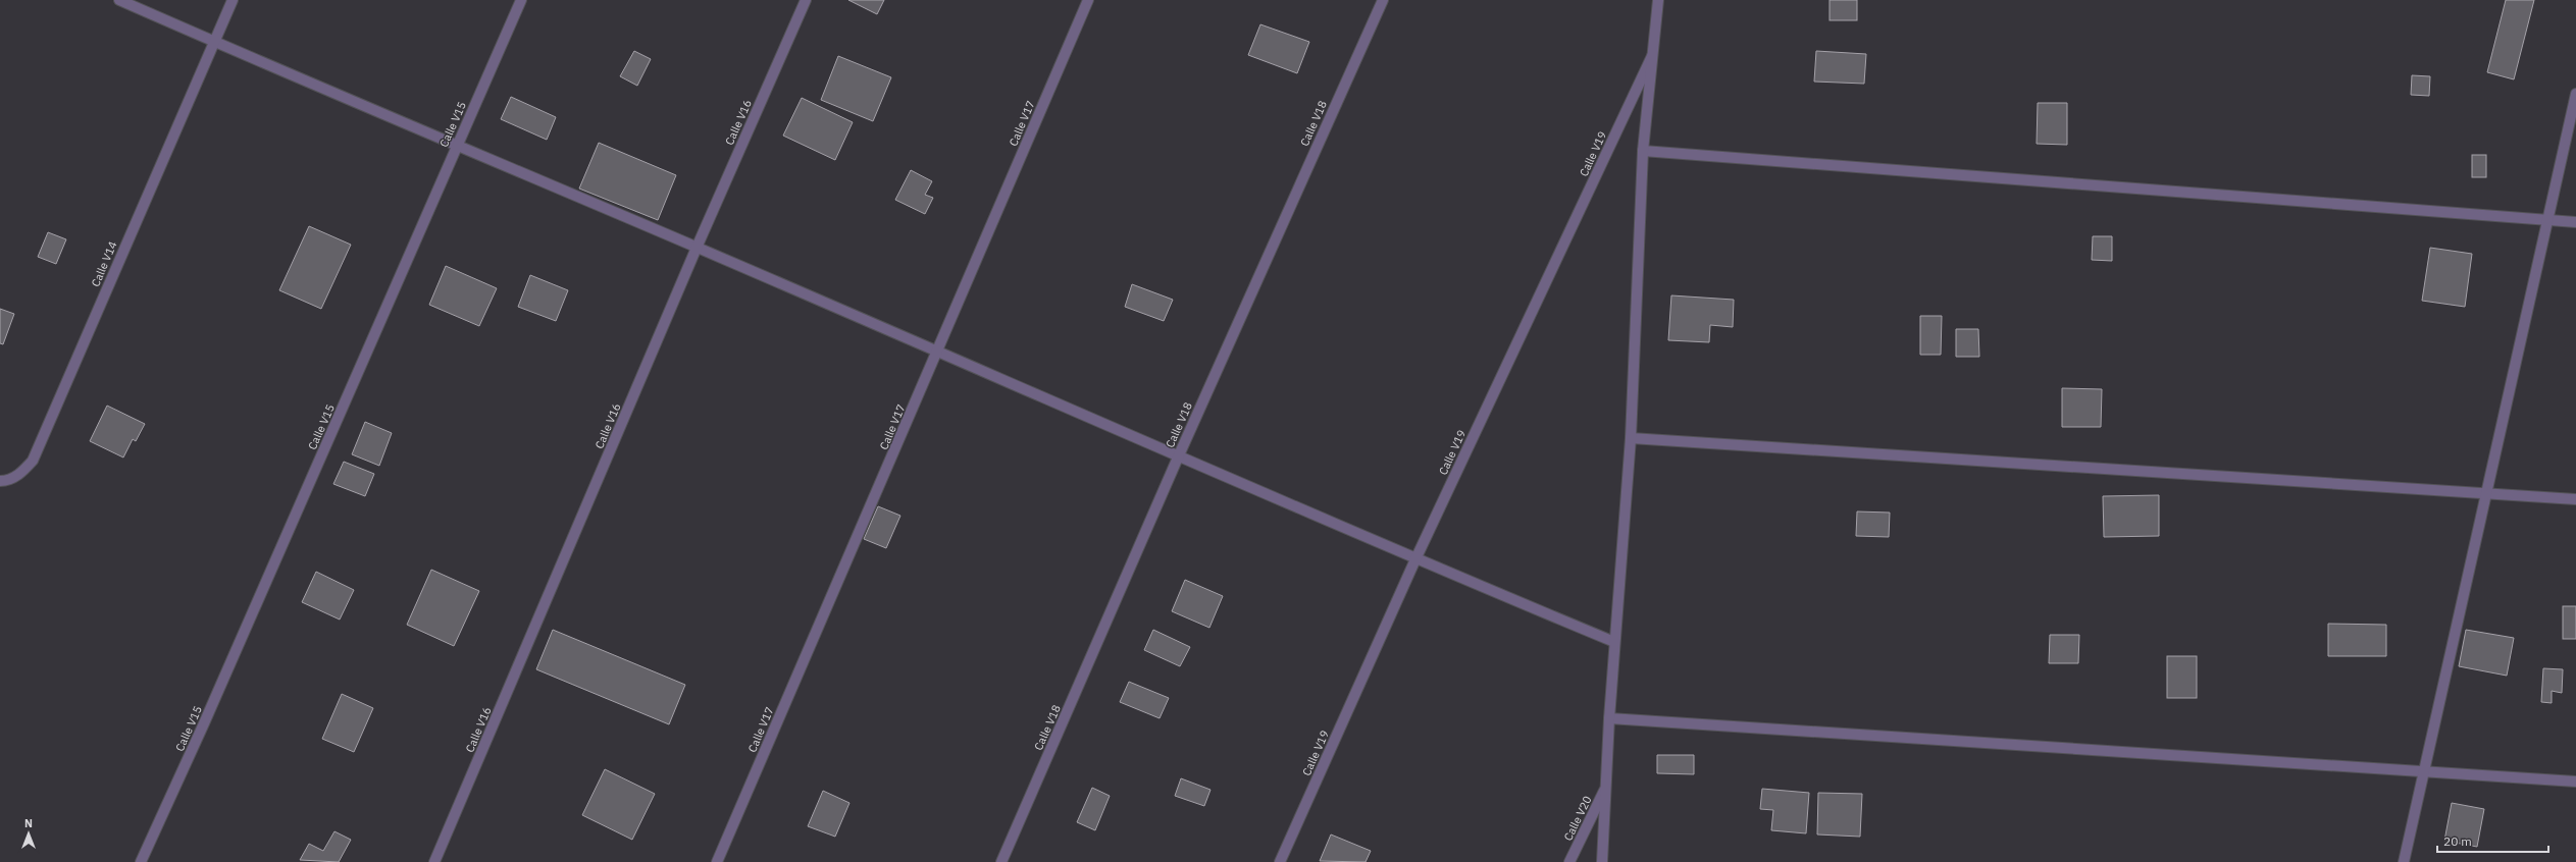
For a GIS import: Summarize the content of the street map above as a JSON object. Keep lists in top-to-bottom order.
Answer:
{
  "streets": {
    "street": [
      "Calle V16",
      "Calle V17",
      "Calle V18",
      "Calle V15",
      "Calle V19",
      "Calle V14",
      "Calle V20"
    ]
  },
  "scale_bar": "20 m",
  "north": "top"
}
